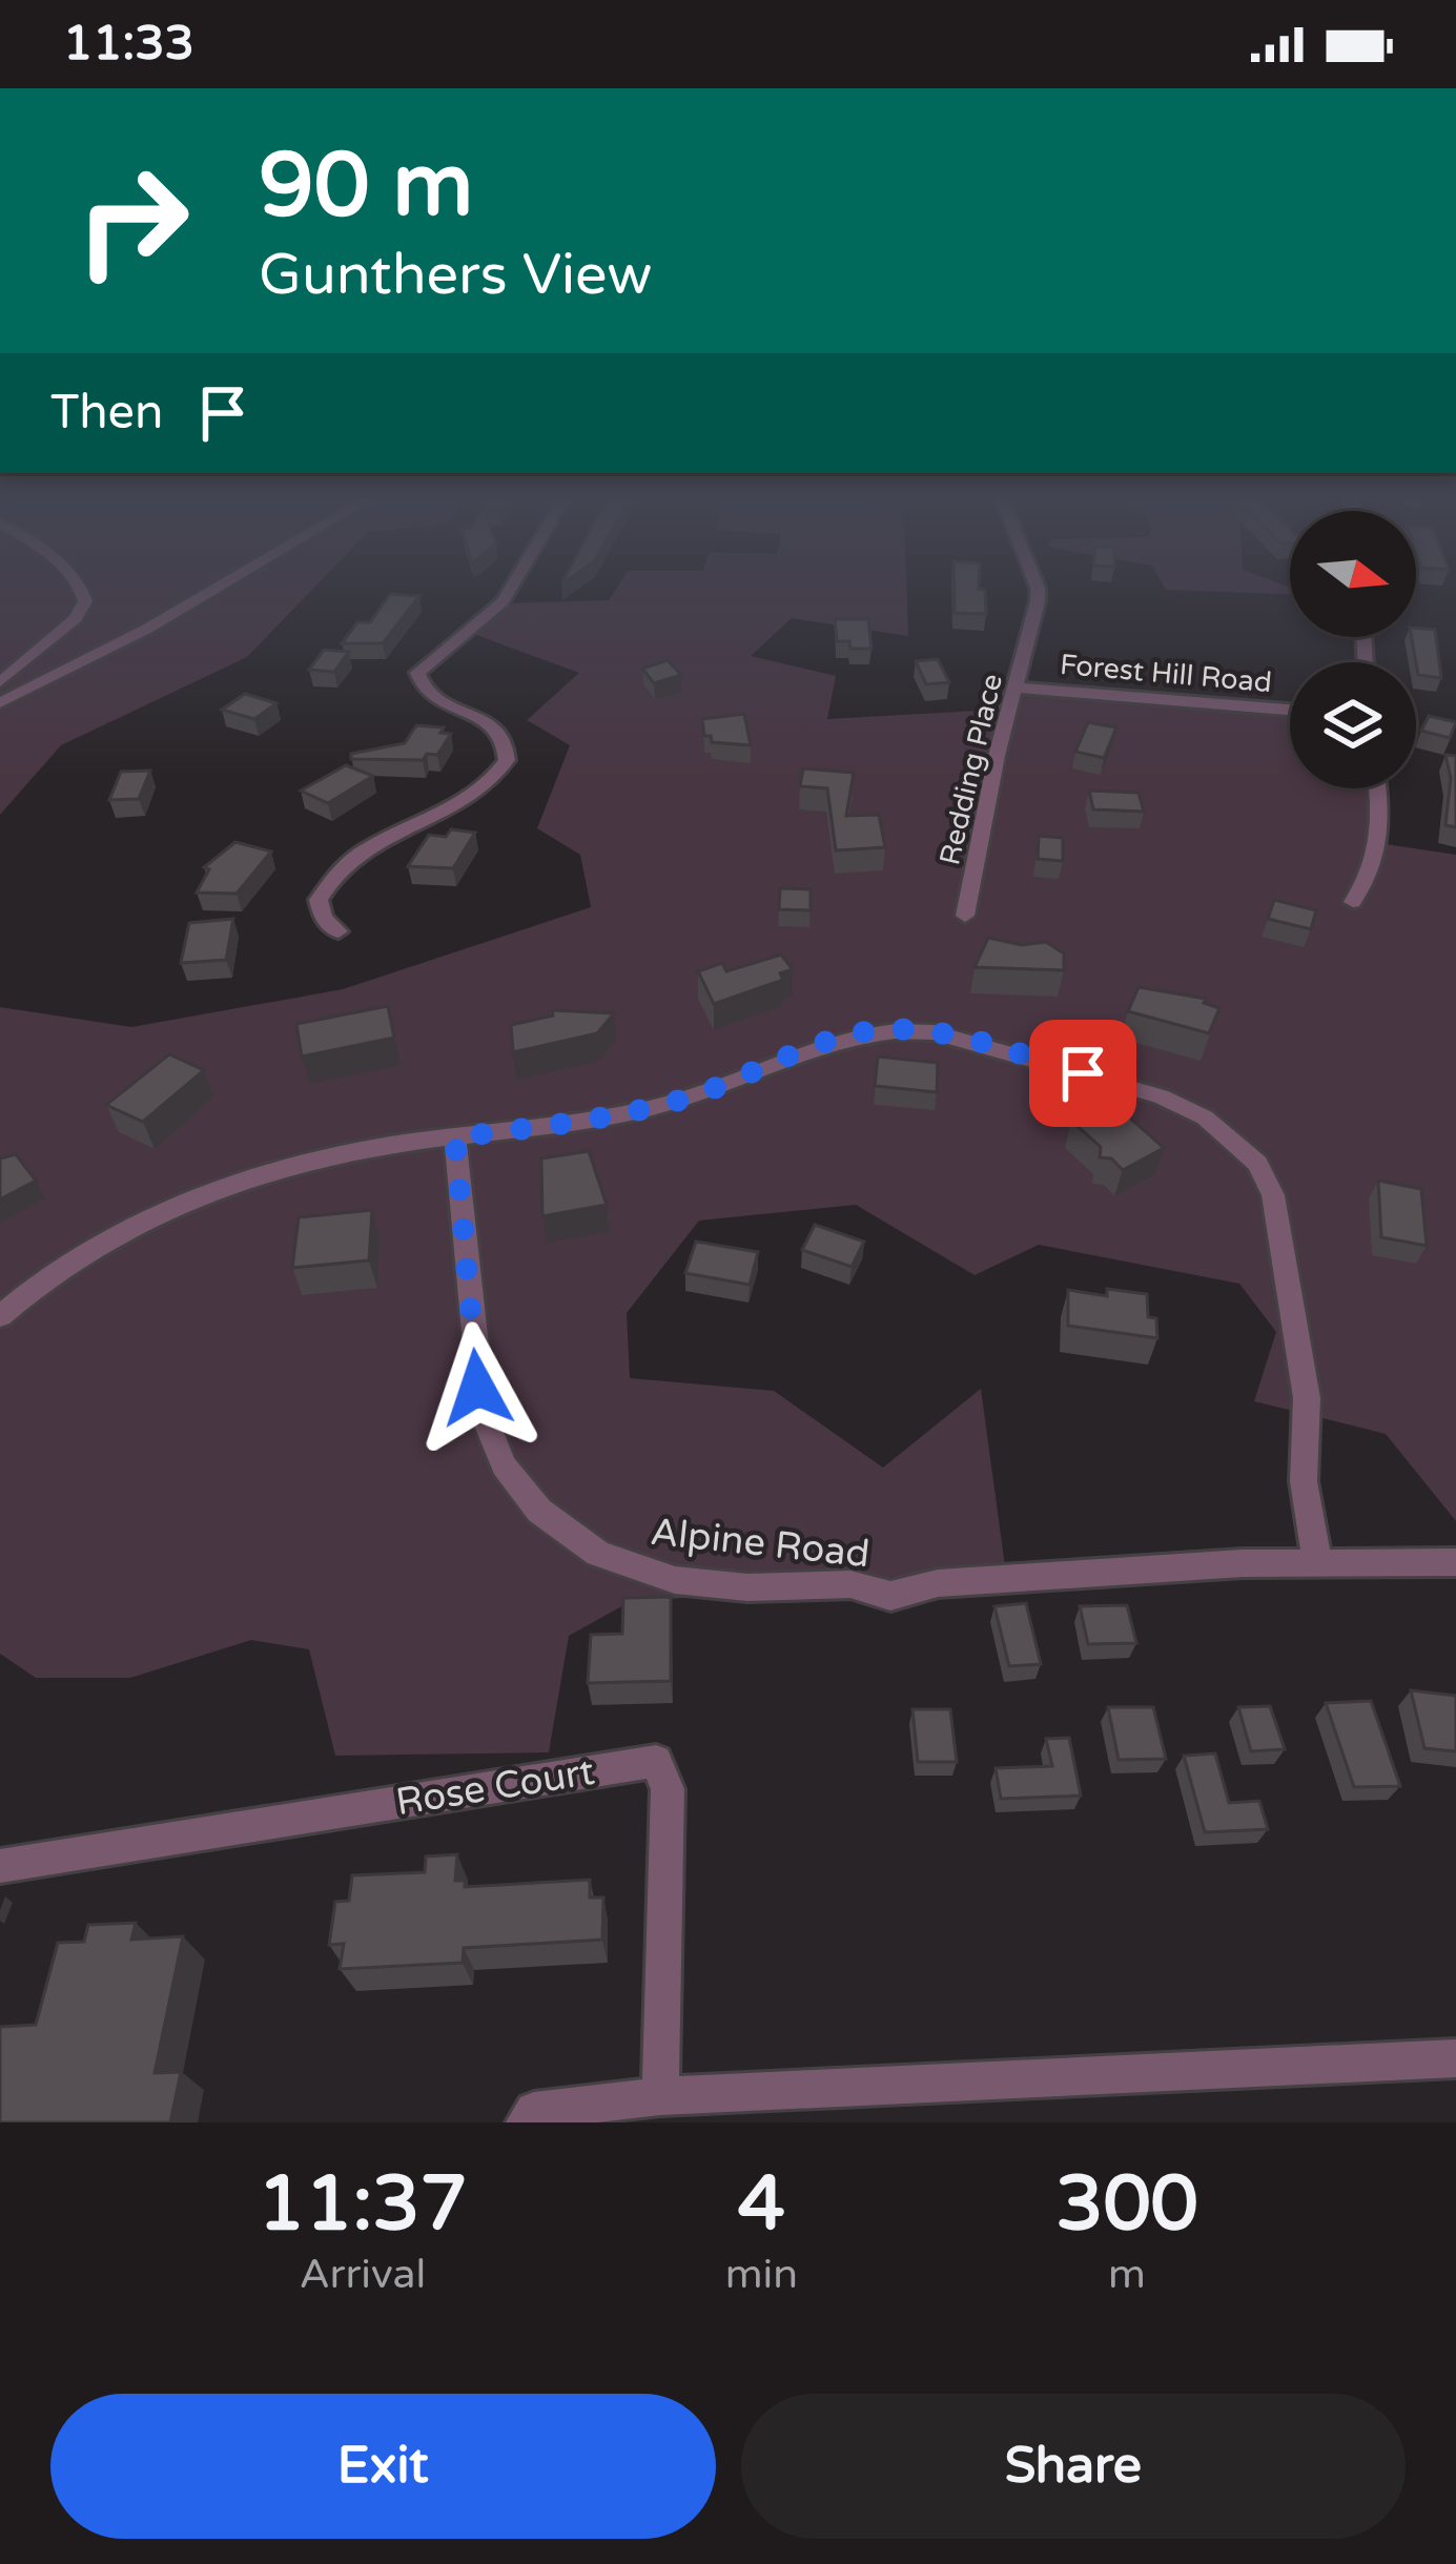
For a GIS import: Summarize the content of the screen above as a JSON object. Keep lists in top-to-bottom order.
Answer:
{
  "streets": {
    "street": [
      "Forest Hill Road",
      "Redding Place",
      "Alpine Road",
      "Rose Court"
    ]
  },
  "crossings": [
    ["Forest Hill Road", "Redding Place"]
  ],
  "north": "right",
  "page": {
    "status": "11:33",
    "turn": ["90 m", "Gunthers View"],
    "then": "Then",
    "eta": [
      "11:37",
      "Arrival",
      "4",
      "min",
      "300",
      "m"
    ],
    "buttons": ["Exit", "Share"]
  }
}
